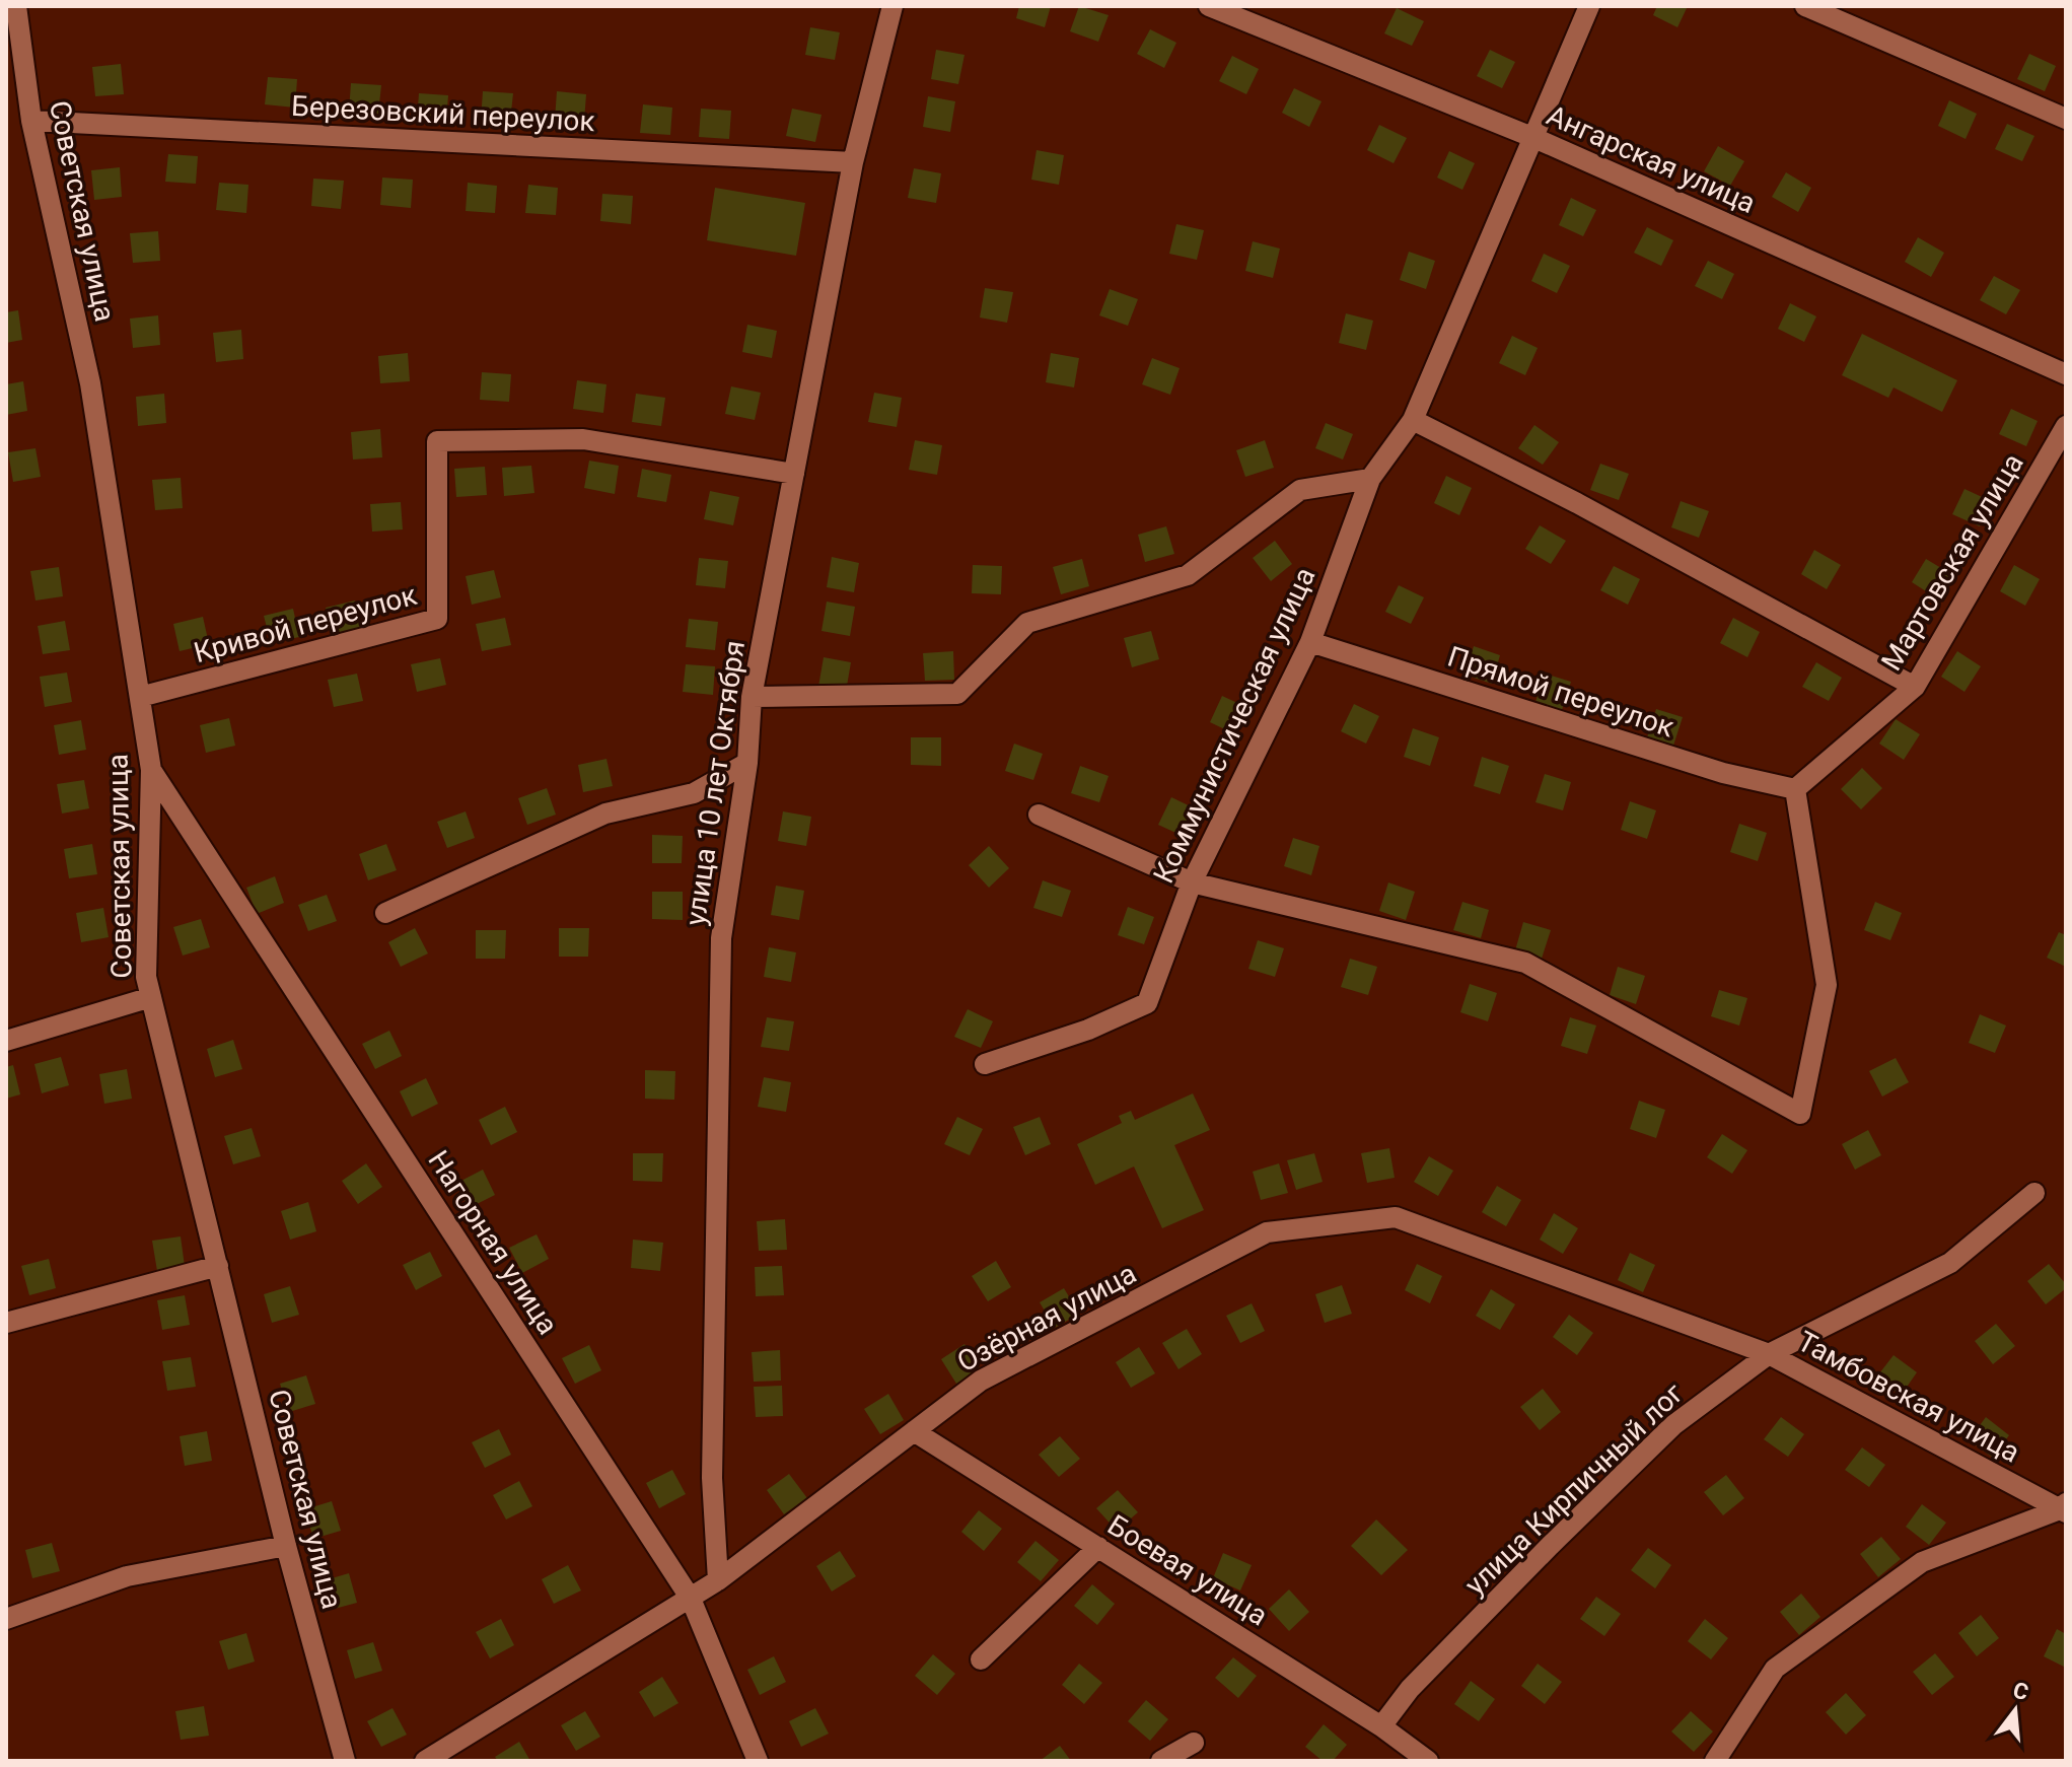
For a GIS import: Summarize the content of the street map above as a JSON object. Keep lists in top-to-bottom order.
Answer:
{
  "streets": {
    "street": [
      "Березовский переулок",
      "Ангарская улица",
      "Советская улица",
      "Мартовская улица",
      "Кривой переулок",
      "Прямой переулок",
      "Коммунистическая улица",
      "улица 10 лет Октября",
      "Нагорная улица",
      "Озёрная улица",
      "Тамбовская улица",
      "улица Кирпичный лог",
      "Боевая улица"
    ]
  },
  "crossings": [
    ["Березовский переулок", "Советская улица"],
    ["Березовский переулок", "улица 10 лет Октября"],
    ["Ангарская улица", "Коммунистическая улица"],
    ["Советская улица", "Кривой переулок"],
    ["Советская улица", "Нагорная улица"],
    ["Мартовская улица", "Прямой переулок"],
    ["Кривой переулок", "улица 10 лет Октября"],
    ["Прямой переулок", "Коммунистическая улица"],
    ["улица 10 лет Октября", "Озёрная улица"],
    ["Нагорная улица", "Озёрная улица"],
    ["Озёрная улица", "Тамбовская улица"],
    ["Озёрная улица", "улица Кирпичный лог"],
    ["Озёрная улица", "Боевая улица"],
    ["Тамбовская улица", "улица Кирпичный лог"],
    ["улица Кирпичный лог", "Боевая улица"]
  ],
  "north": "top"
}
